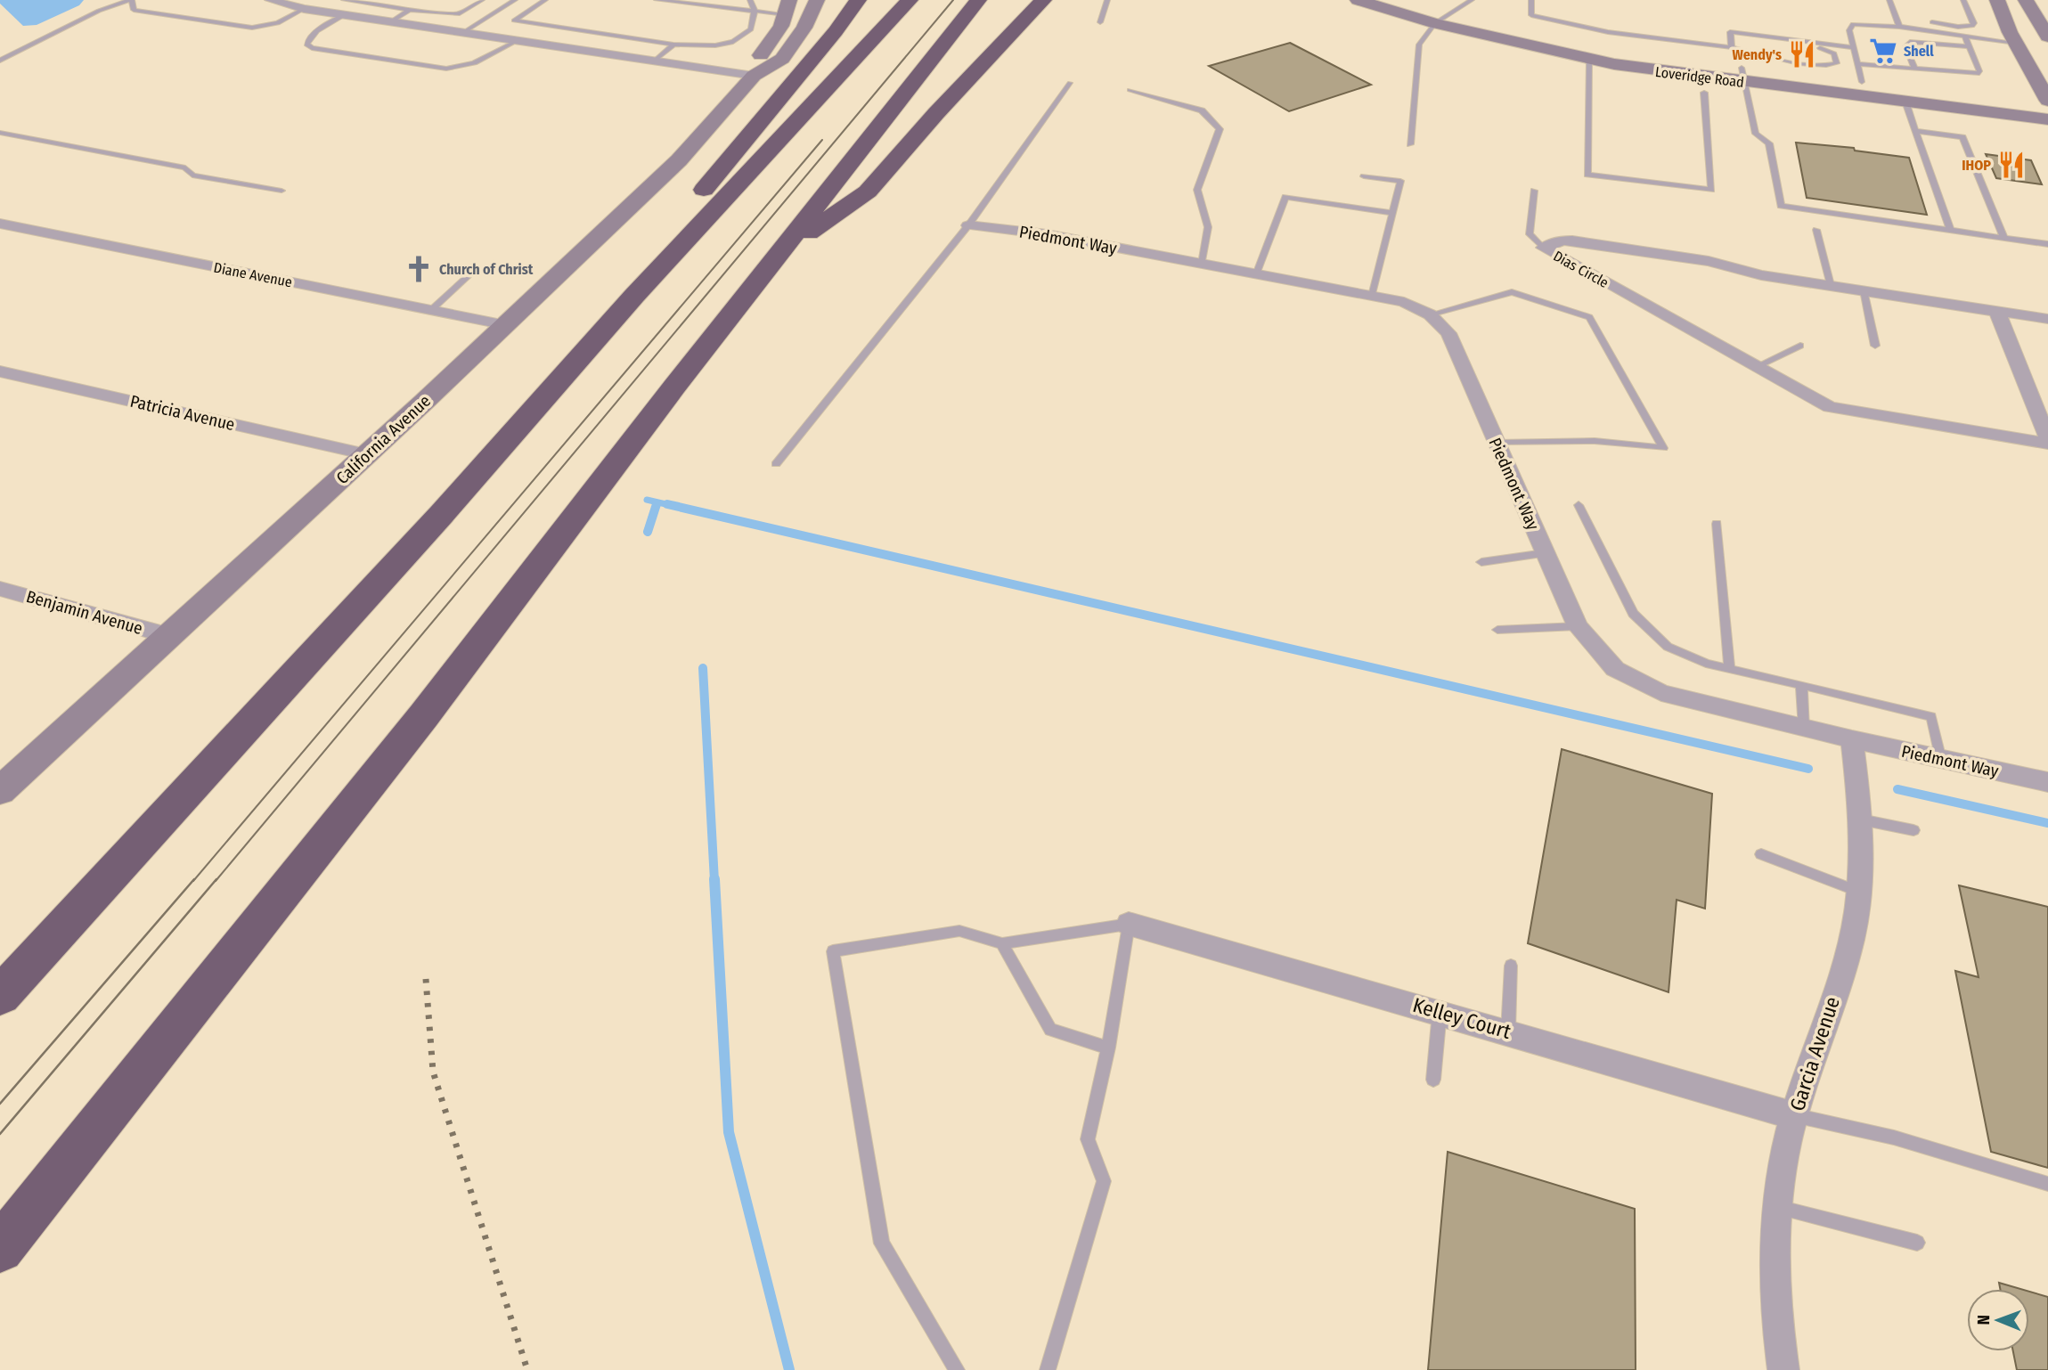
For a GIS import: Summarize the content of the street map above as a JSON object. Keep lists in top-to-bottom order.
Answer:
{
  "streets": {
    "main road": ["Loveridge Road", "California Avenue"],
    "street": [
      "Piedmont Way",
      "Dias Circle",
      "Diane Avenue",
      "Patricia Avenue",
      "Benjamin Avenue",
      "Kelley Court",
      "Garcia Avenue"
    ]
  },
  "crossings": [
    ["Piedmont Way", "Garcia Avenue"],
    ["Diane Avenue", "California Avenue"],
    ["Patricia Avenue", "California Avenue"],
    ["California Avenue", "Benjamin Avenue"],
    ["Kelley Court", "Garcia Avenue"]
  ],
  "places": {
    "supermarket": ["Shell"],
    "restaurant": ["Wendy's", "IHOP"],
    "church": ["Church of Christ"]
  },
  "north": "left"
}
